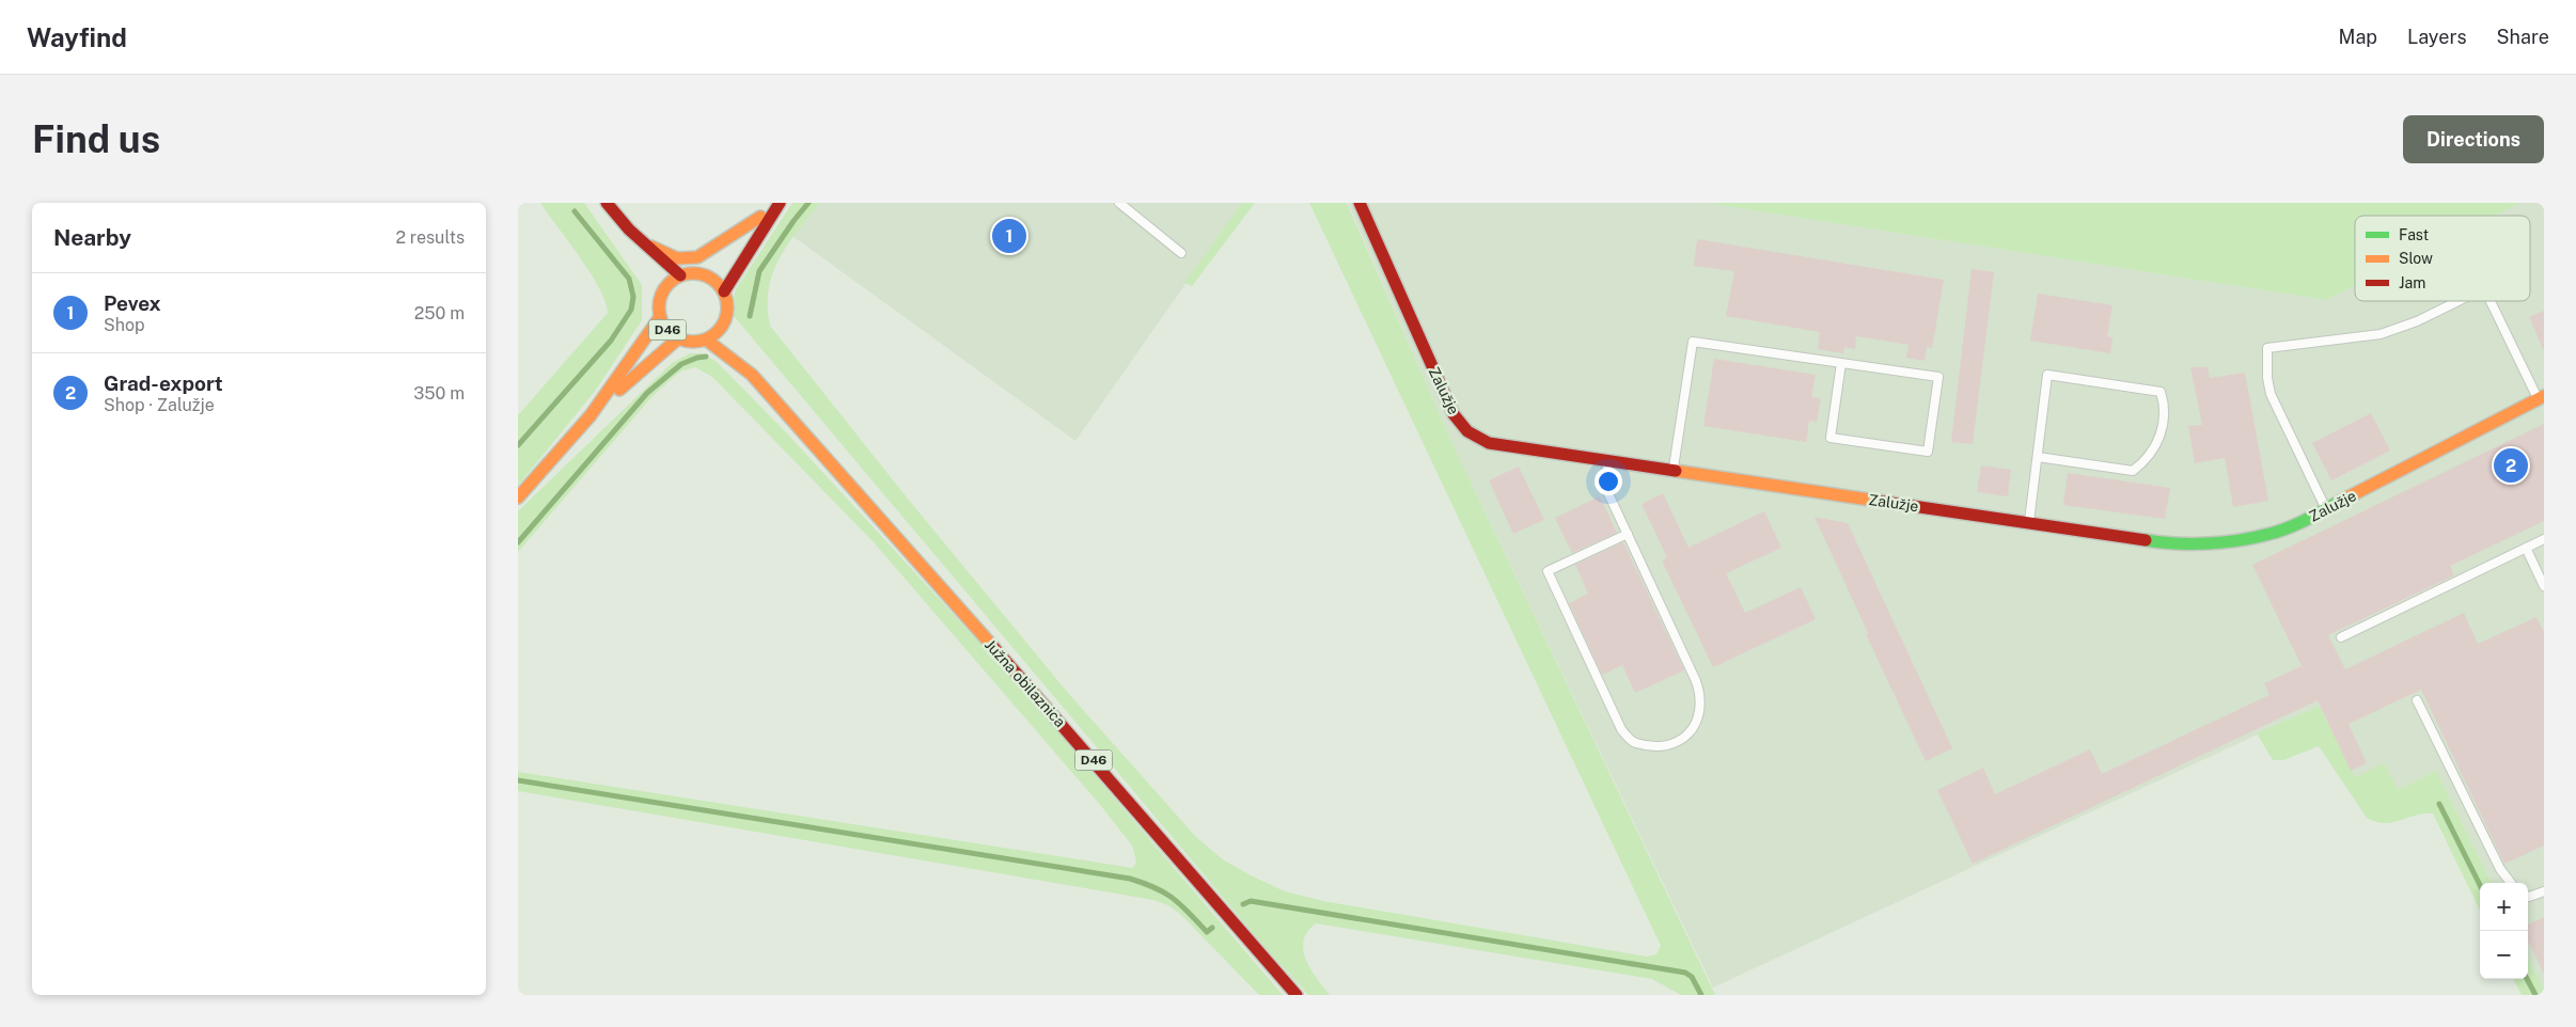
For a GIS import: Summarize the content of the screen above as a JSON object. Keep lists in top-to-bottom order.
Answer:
{
  "streets": {
    "main road": ["D46", "Zalužje", "Južna obilaznica"]
  },
  "crossings": [
    ["D46", "Južna obilaznica"]
  ],
  "legend": ["Fast", "Slow", "Jam"],
  "page": {
    "header": "Wayfind",
    "nav": ["Map", "Layers", "Share"],
    "buttons": "Directions",
    "title": "Find us",
    "heading": ["Nearby", "2 results"],
    "pins": ["1", "2"],
    "list": [
      {
        "mark": "1",
        "name": "Pevex",
        "note": "Shop",
        "value": "250 m"
      },
      {
        "mark": "2",
        "name": "Grad-export",
        "note": "Shop · Zalužje",
        "value": "350 m"
      }
    ],
    "map_buttons": ["+", "−"]
  }
}
